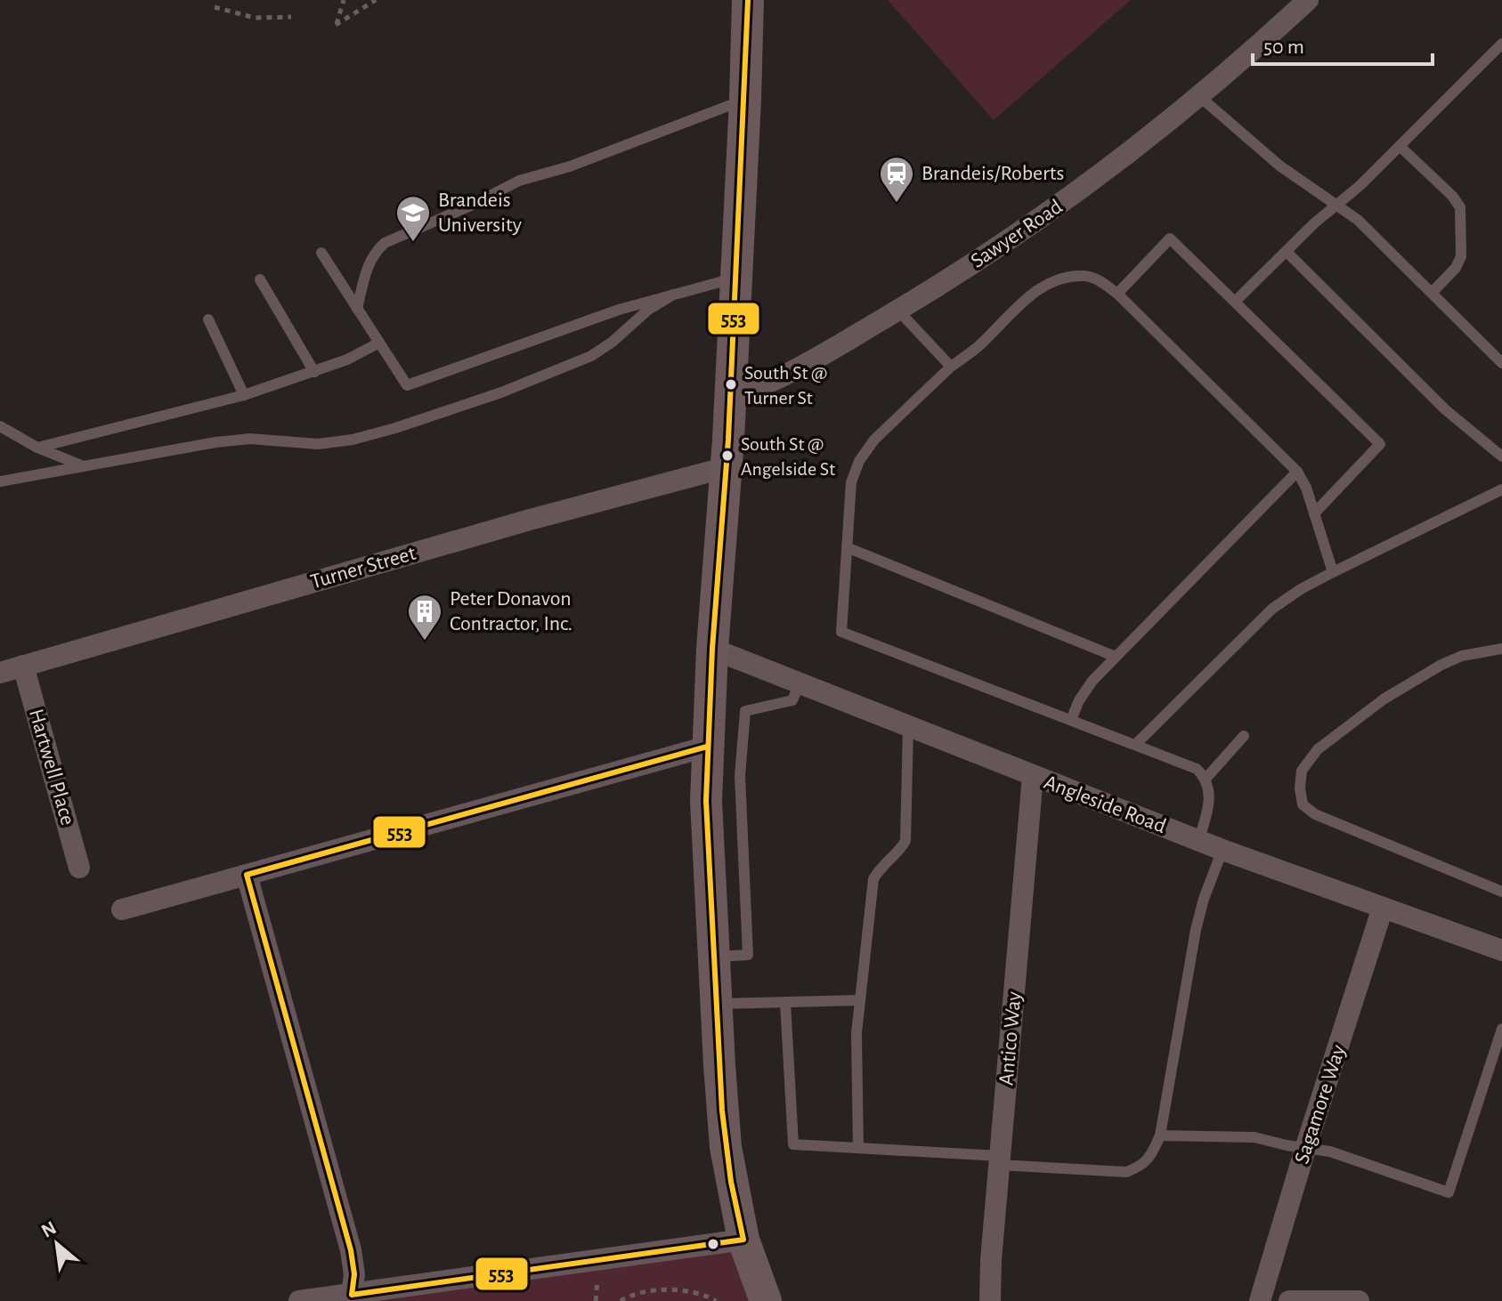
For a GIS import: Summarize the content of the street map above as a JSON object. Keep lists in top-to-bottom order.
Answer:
{
  "streets": {
    "street": [
      "Sawyer Road",
      "Turner Street",
      "Hartwell Place",
      "Angleside Road",
      "Antico Way",
      "Sagamore Way"
    ]
  },
  "crossings": [
    ["Turner Street", "Hartwell Place"],
    ["Angleside Road", "Antico Way"],
    ["Angleside Road", "Sagamore Way"]
  ],
  "places": {
    "station": ["Brandeis/Roberts"],
    "school or university": ["Brandeis University"],
    "other": ["South St @ Turner St", "South St @ Angelside St"],
    "building": ["Peter Donavon Contractor, Inc."]
  },
  "lines": ["transit line 553"],
  "scale_bar": "50 m",
  "north": "top left"
}
